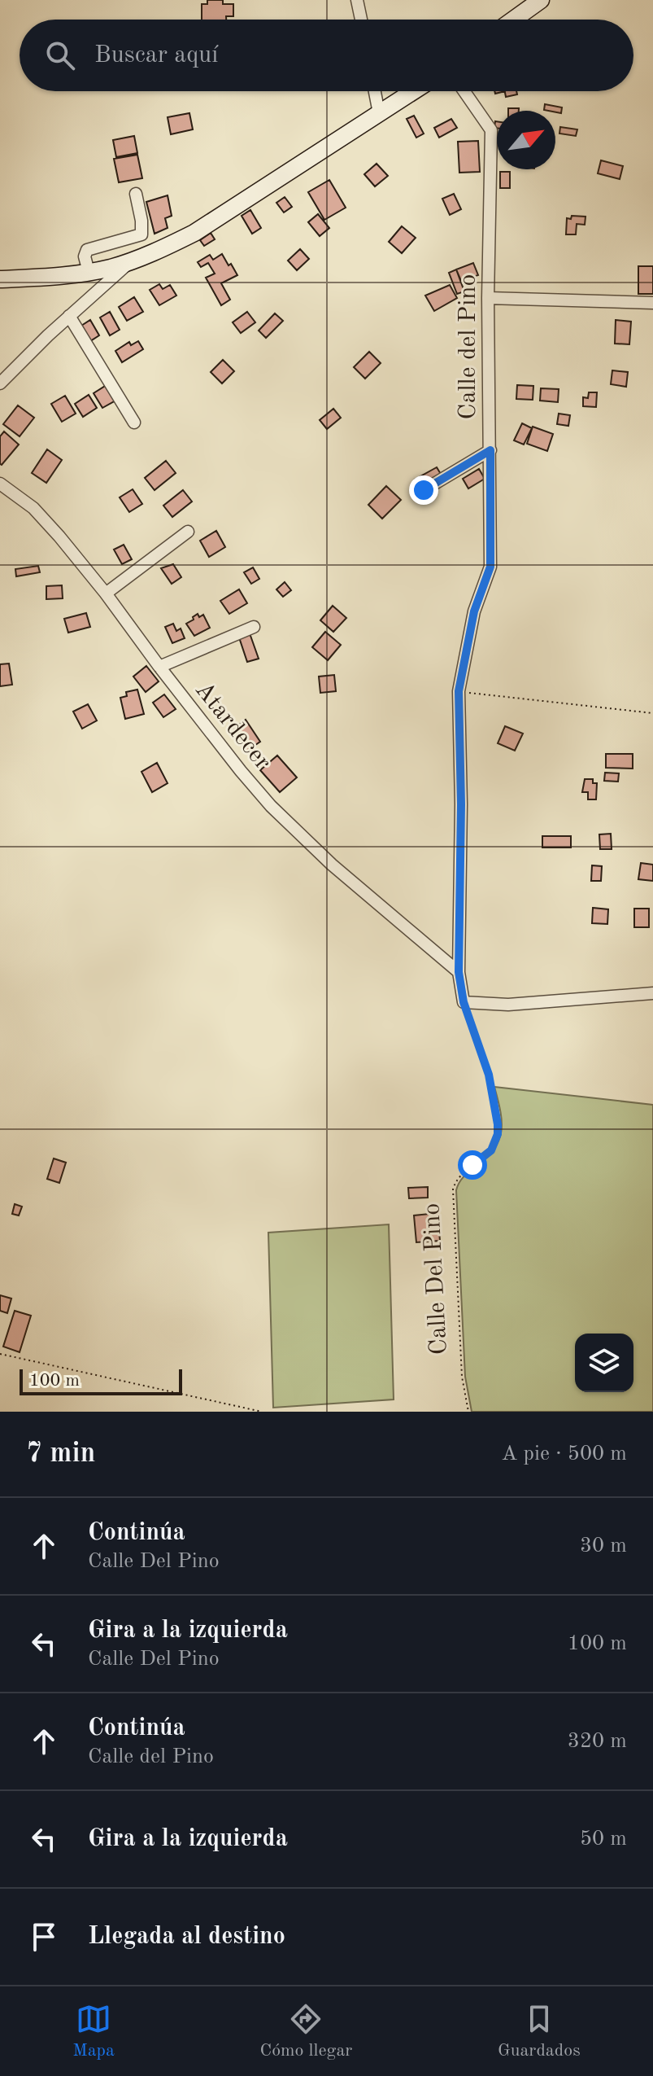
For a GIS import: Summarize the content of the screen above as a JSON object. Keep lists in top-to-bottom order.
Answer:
{
  "streets": {
    "street": ["Calle del Pino", "Atardecer"],
    "path": ["Calle Del Pino"]
  },
  "crossings": [
    ["Calle del Pino", "Atardecer"]
  ],
  "scale_bar": "100 m",
  "north": "top right",
  "page": {
    "search": "Buscar aquí",
    "scale": "100 m",
    "heading": ["7 min", "A pie · 500 m"],
    "list": [
      ["Continúa", "Calle Del Pino", "30 m"],
      ["Gira a la izquierda", "Calle Del Pino", "100 m"],
      ["Continúa", "Calle del Pino", "320 m"],
      ["Gira a la izquierda", "50 m"],
      "Llegada al destino"
    ],
    "nav": ["Mapa", "Cómo llegar", "Guardados"]
  }
}
